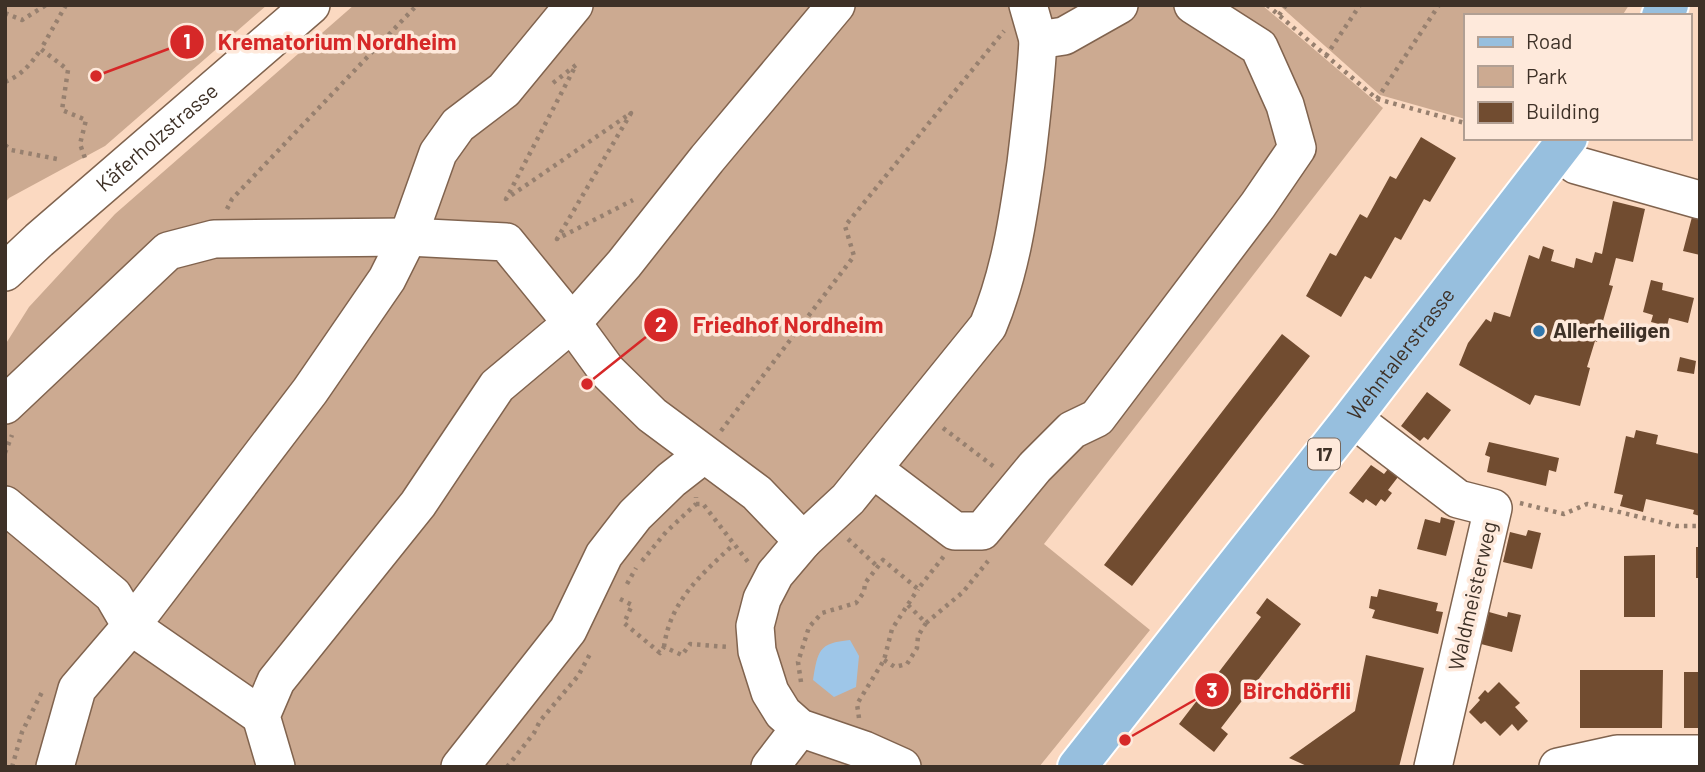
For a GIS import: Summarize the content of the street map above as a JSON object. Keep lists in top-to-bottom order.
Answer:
{
  "streets": {
    "main road": ["Wehntalerstrasse", "17"],
    "street": ["Käferholzstrasse", "Waldmeisterweg"]
  },
  "crossings": [
    ["Wehntalerstrasse", "Waldmeisterweg"]
  ],
  "places": [
    "Krematorium Nordheim",
    "Allerheiligen",
    "Friedhof Nordheim",
    "Birchdörfli"
  ],
  "legend": ["Road", "Park", "Building"]
}
